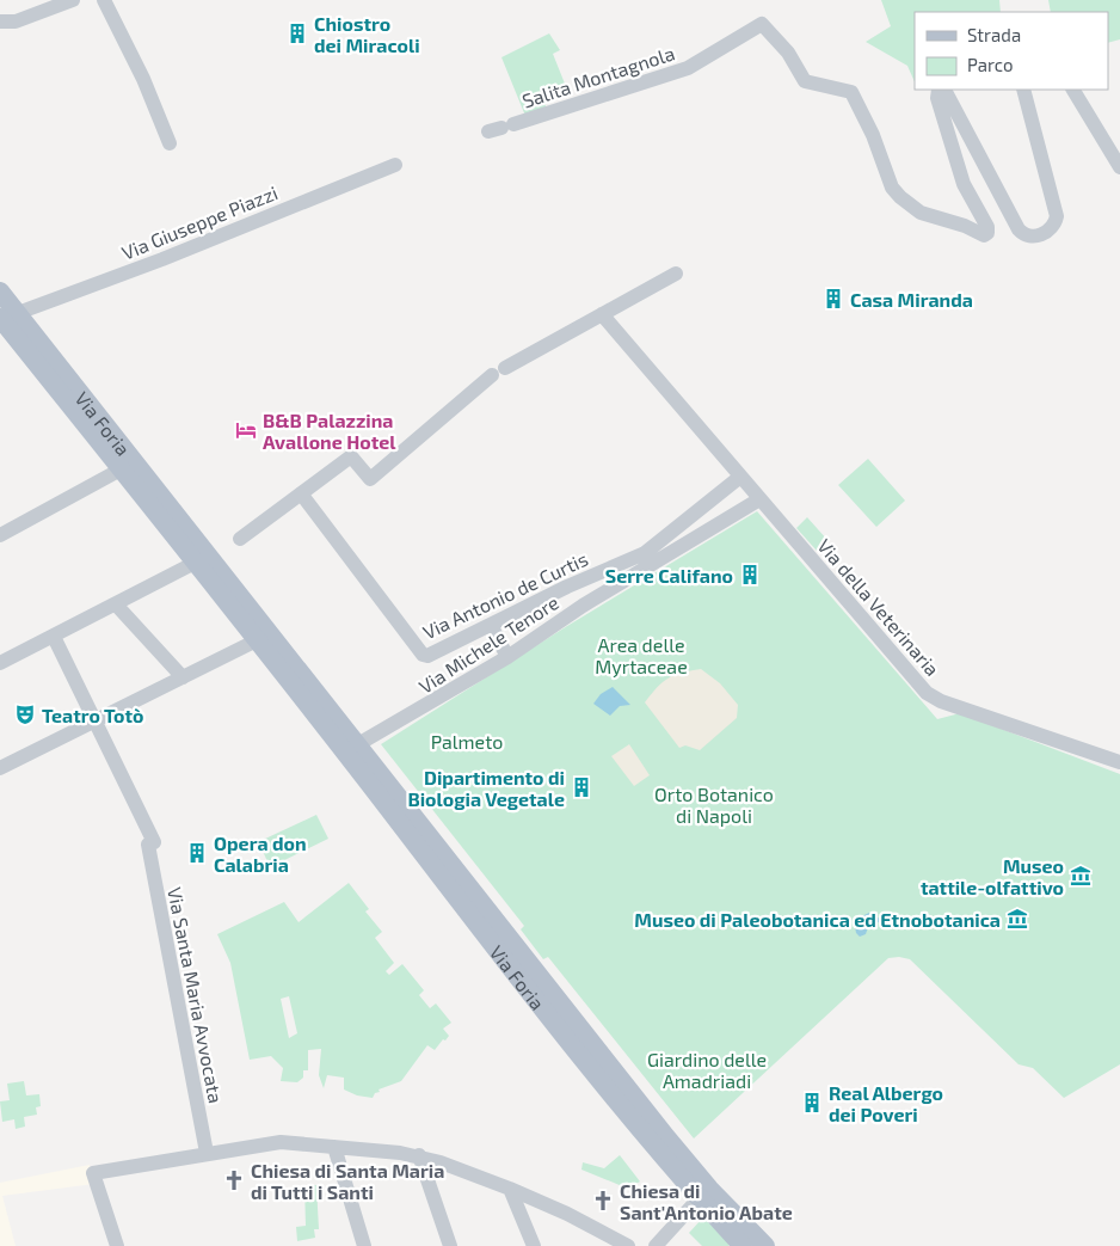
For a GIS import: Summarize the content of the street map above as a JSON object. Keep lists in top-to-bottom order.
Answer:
{
  "streets": {
    "main road": ["Via Foria"],
    "street": [
      "Salita Montagnola",
      "Via Giuseppe Piazzi",
      "Via Antonio de Curtis",
      "Via della Veterinaria",
      "Via Michele Tenore",
      "Via Santa Maria Avvocata"
    ]
  },
  "crossings": [
    ["Via Giuseppe Piazzi", "Via Foria"],
    ["Via Foria", "Via Michele Tenore"],
    ["Via Antonio de Curtis", "Via della Veterinaria"],
    ["Via Antonio de Curtis", "Via Michele Tenore"],
    ["Via della Veterinaria", "Via Michele Tenore"]
  ],
  "parks": [
    "Area delle Myrtaceae",
    "Palmeto",
    "Orto Botanico di Napoli",
    "Giardino delle Amadriadi"
  ],
  "places": {
    "building": [
      "Chiostro dei Miracoli",
      "Casa Miranda",
      "Serre Califano",
      "Dipartimento di Biologia Vegetale",
      "Opera don Calabria",
      "Real Albergo dei Poveri"
    ],
    "hotel": ["B&B Palazzina Avallone Hotel"],
    "theatre": ["Teatro Totò"],
    "museum": ["Museo tattile-olfattivo", "Museo di Paleobotanica ed Etnobotanica"],
    "church": ["Chiesa di Santa Maria di Tutti i Santi", "Chiesa di Sant'Antonio Abate"]
  },
  "legend": ["Strada", "Parco"]
}
